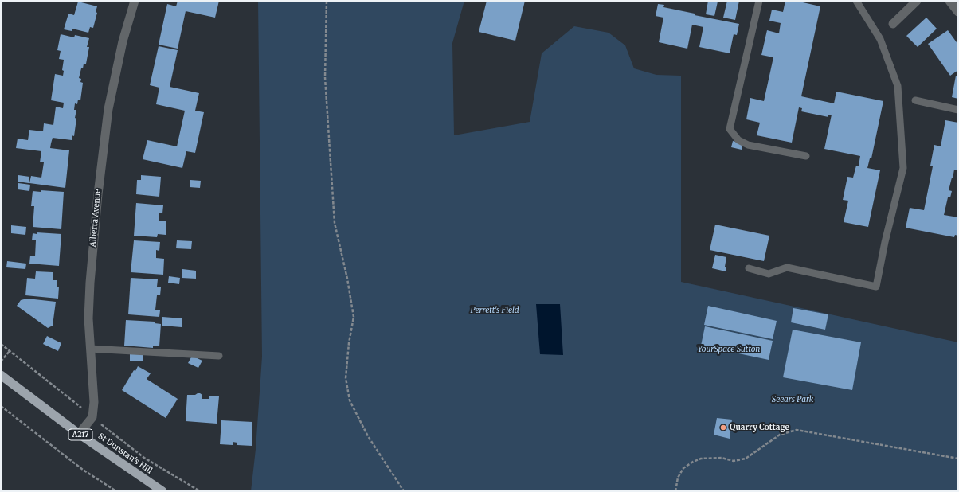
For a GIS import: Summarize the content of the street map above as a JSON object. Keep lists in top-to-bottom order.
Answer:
{
  "streets": {
    "highway": ["A217", "St Dunstan's Hill"],
    "street": ["Alberta Avenue"]
  },
  "crossings": [
    ["Alberta Avenue", "St Dunstan's Hill"]
  ],
  "parks": ["Perrett's Field", "YourSpace Sutton", "Seears Park"],
  "places": ["Quarry Cottage"]
}
